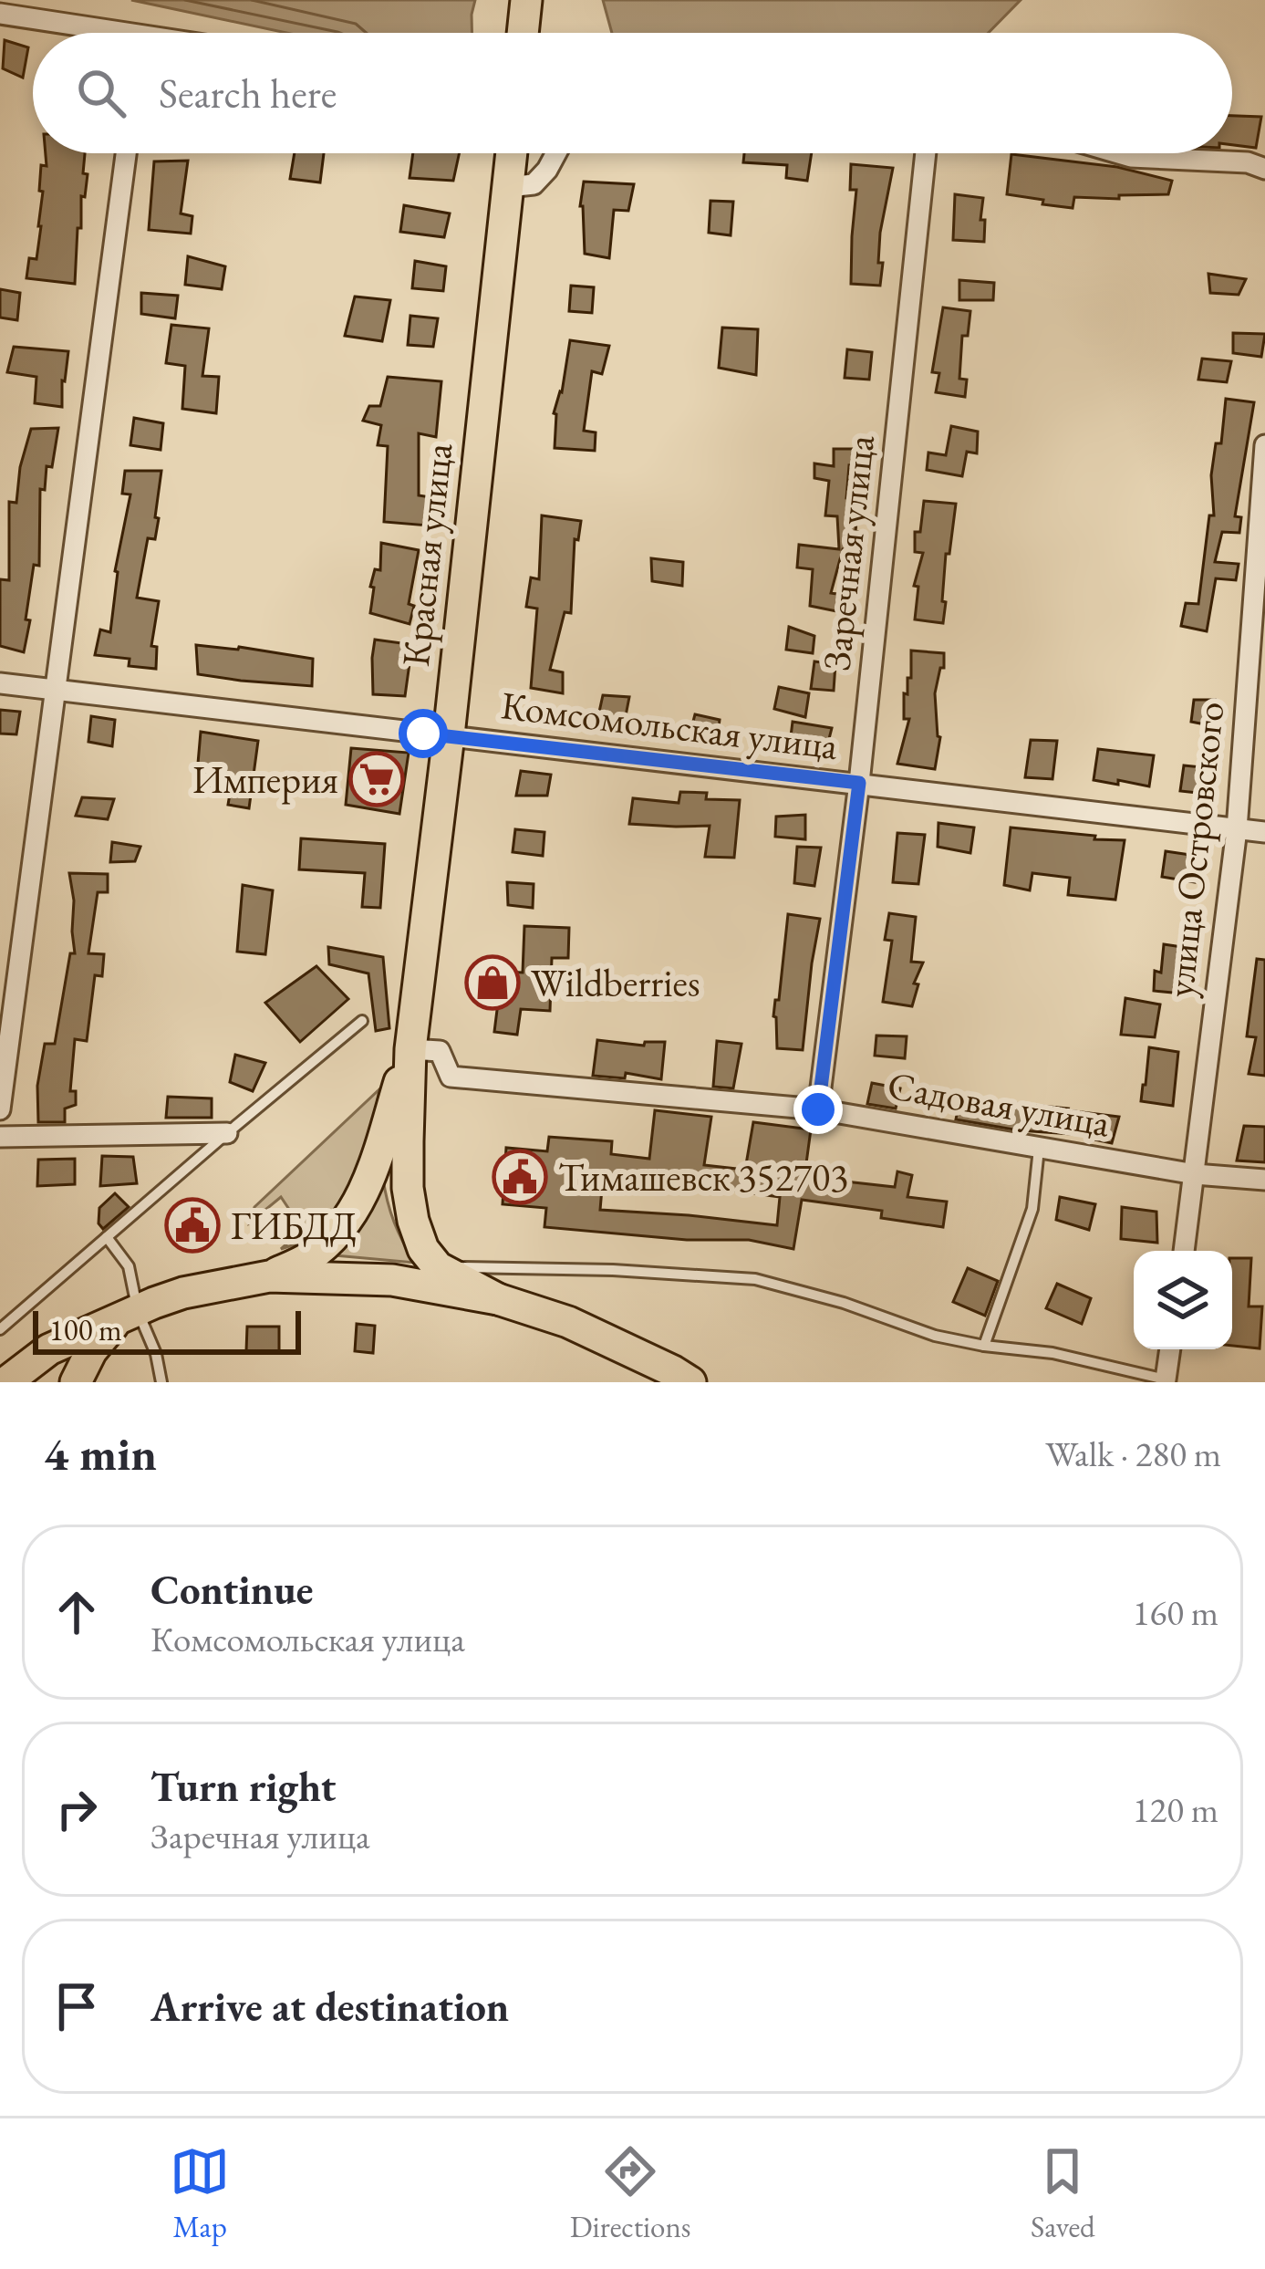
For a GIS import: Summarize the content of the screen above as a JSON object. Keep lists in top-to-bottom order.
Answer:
{
  "streets": {
    "main road": ["Красная улица"],
    "street": [
      "Заречная улица",
      "Комсомольская улица",
      "улица Островского",
      "Садовая улица"
    ]
  },
  "crossings": [
    ["Заречная улица", "Комсомольская улица"],
    ["Заречная улица", "Садовая улица"],
    ["Красная улица", "Комсомольская улица"],
    ["Красная улица", "Садовая улица"],
    ["Комсомольская улица", "улица Островского"],
    ["улица Островского", "Садовая улица"]
  ],
  "places": {
    "supermarket": ["Империя"],
    "shop": ["Wildberries"],
    "public building": ["Тимашевск 352703", "ГИБДД"]
  },
  "scale_bar": "100 m",
  "page": {
    "search": "Search here",
    "scale": "100 m",
    "heading": ["4 min", "Walk · 280 m"],
    "list": [
      ["Continue", "Комсомольская улица", "160 m"],
      ["Turn right", "Заречная улица", "120 m"],
      "Arrive at destination"
    ],
    "nav": ["Map", "Directions", "Saved"]
  }
}
